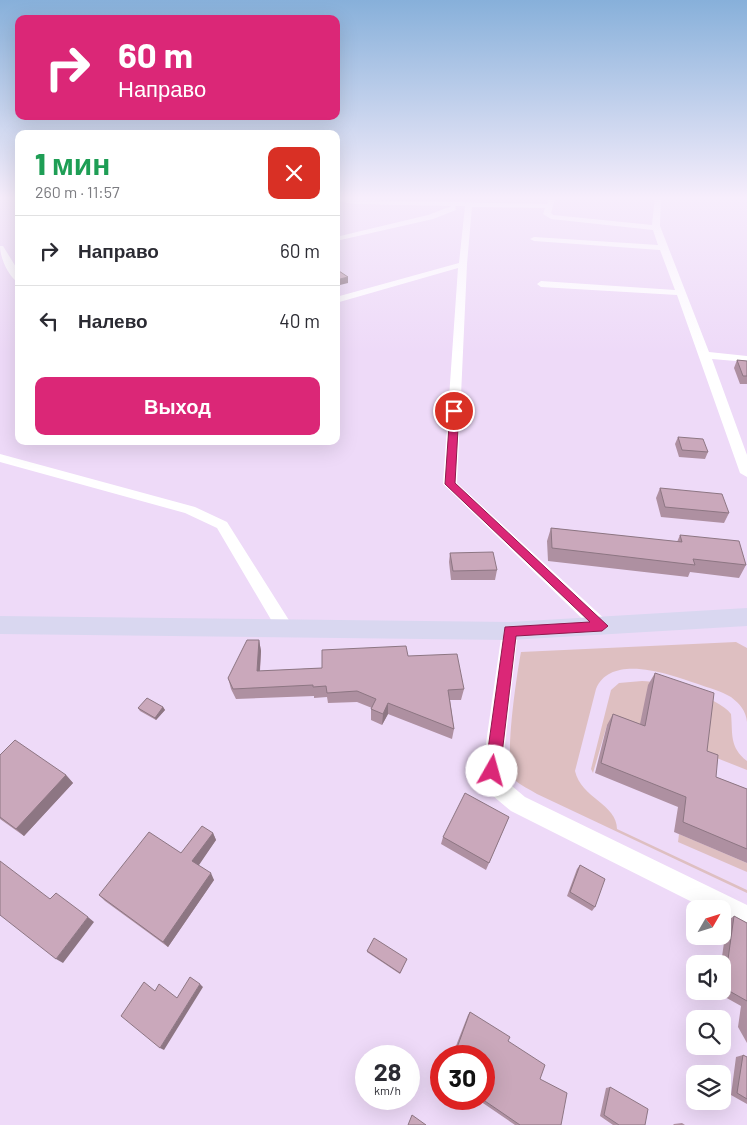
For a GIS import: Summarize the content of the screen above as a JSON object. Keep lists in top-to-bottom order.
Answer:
{
  "north": "top right",
  "page": {
    "turn": ["60 m", "Направо"],
    "heading": ["1 мин", "260 m · 11:57"],
    "list": [
      {
        "name": "Направо",
        "value": "60 m"
      },
      {
        "name": "Налево",
        "value": "40 m"
      }
    ],
    "buttons": "Выход",
    "speed": "28 km/h",
    "limit": "30"
  }
}
